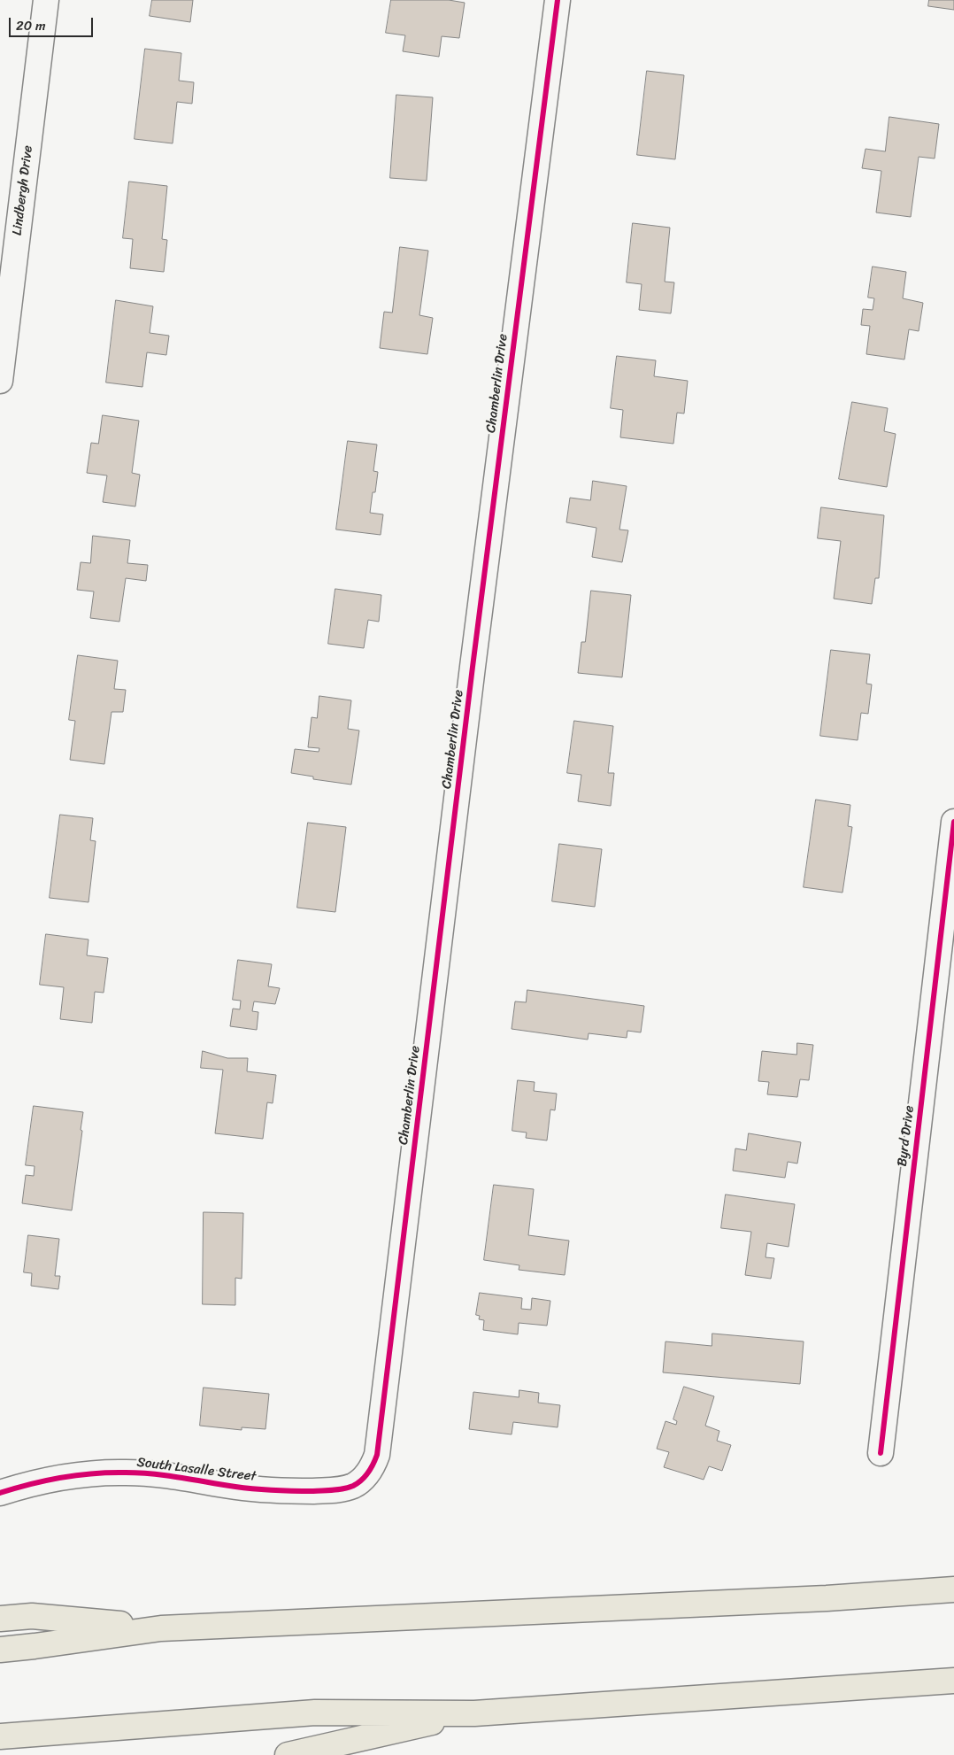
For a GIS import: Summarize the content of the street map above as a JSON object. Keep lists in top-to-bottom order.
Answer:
{
  "streets": {
    "street": [
      "Lindbergh Drive",
      "Chamberlin Drive",
      "Byrd Drive",
      "South Lasalle Street"
    ]
  },
  "crossings": [
    ["Chamberlin Drive", "South Lasalle Street"]
  ],
  "scale_bar": "20 m"
}
